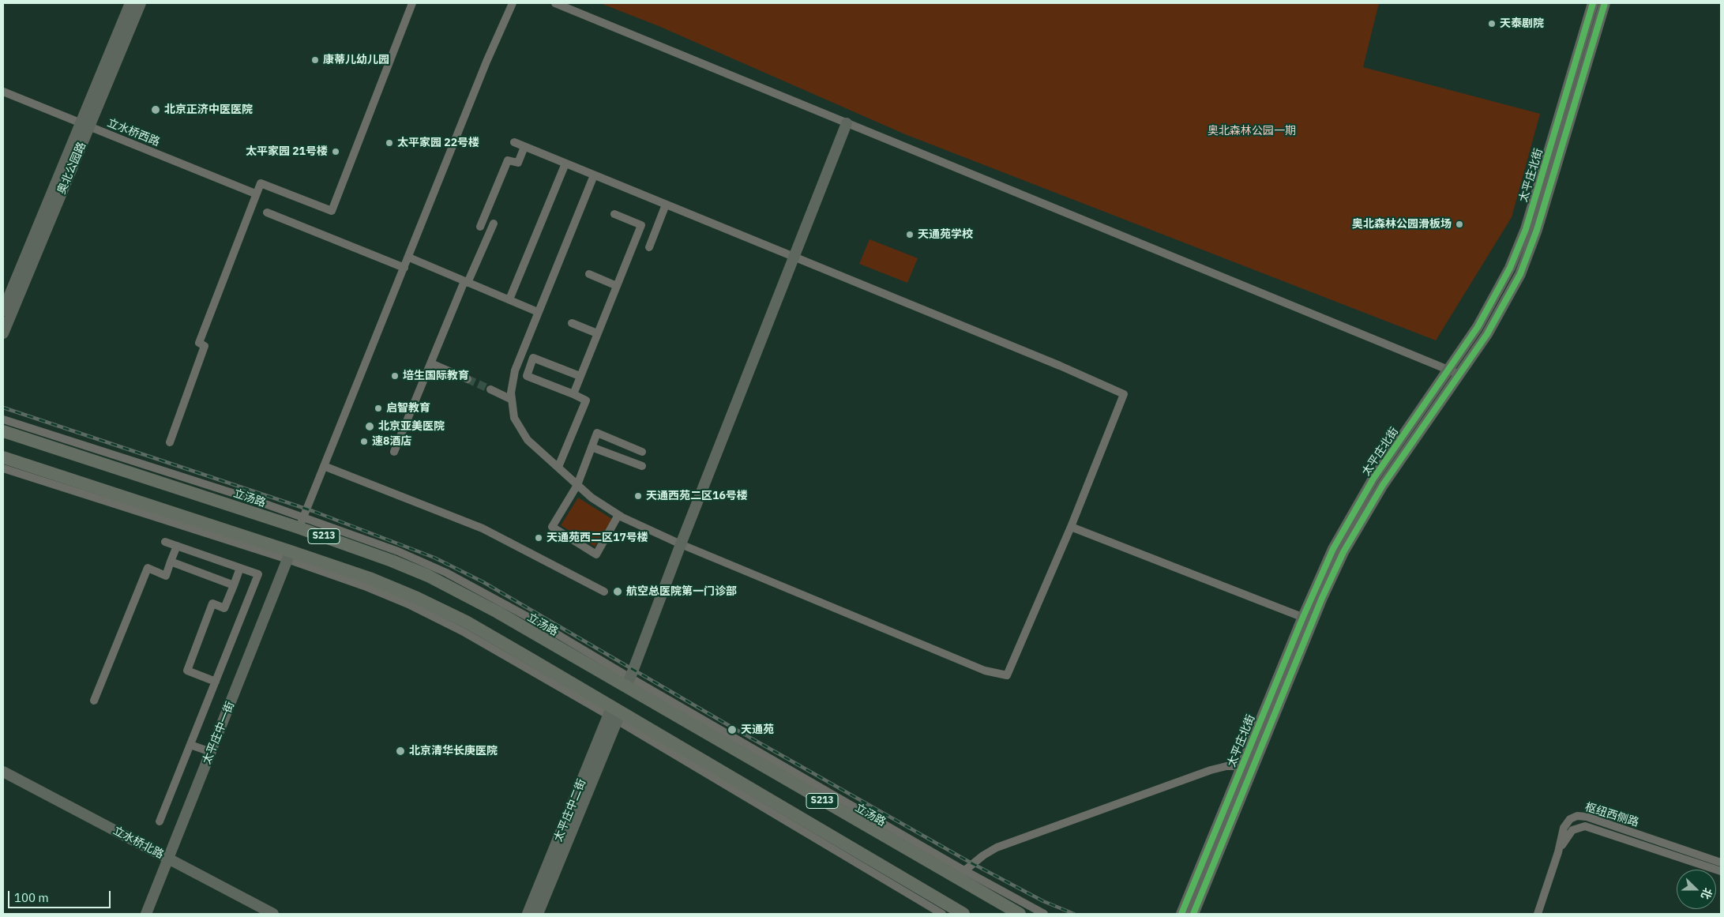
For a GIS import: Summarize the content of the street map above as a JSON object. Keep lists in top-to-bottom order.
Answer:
{
  "streets": {
    "main road": [
      "奥北公园路",
      "太平庄北街",
      "立汤路",
      "S213",
      "太平庄中一街",
      "太平庄中二街",
      "立水桥北路"
    ],
    "street": ["立水桥西路", "枢纽西侧路"]
  },
  "crossings": [
    ["立水桥西路", "奥北公园路"],
    ["S213", "太平庄中一街"],
    ["S213", "太平庄中二街"],
    ["太平庄中一街", "立水桥北路"]
  ],
  "parks": ["奥北森林公园一期"],
  "places": [
    "天泰剧院",
    "康蒂儿幼儿园",
    "北京正济中医医院",
    "太平家园 22号楼",
    "太平家园 21号楼",
    "奥北森林公园滑板场",
    "天通苑学校",
    "培生国际教育",
    "启智教育",
    "北京亚美医院",
    "速8酒店",
    "天通西苑二区16号楼",
    "天通苑西二区17号楼",
    "航空总医院第一门诊部",
    "天通苑",
    "北京清华长庚医院"
  ],
  "scale_bar": "100 m",
  "north": "right"
}
